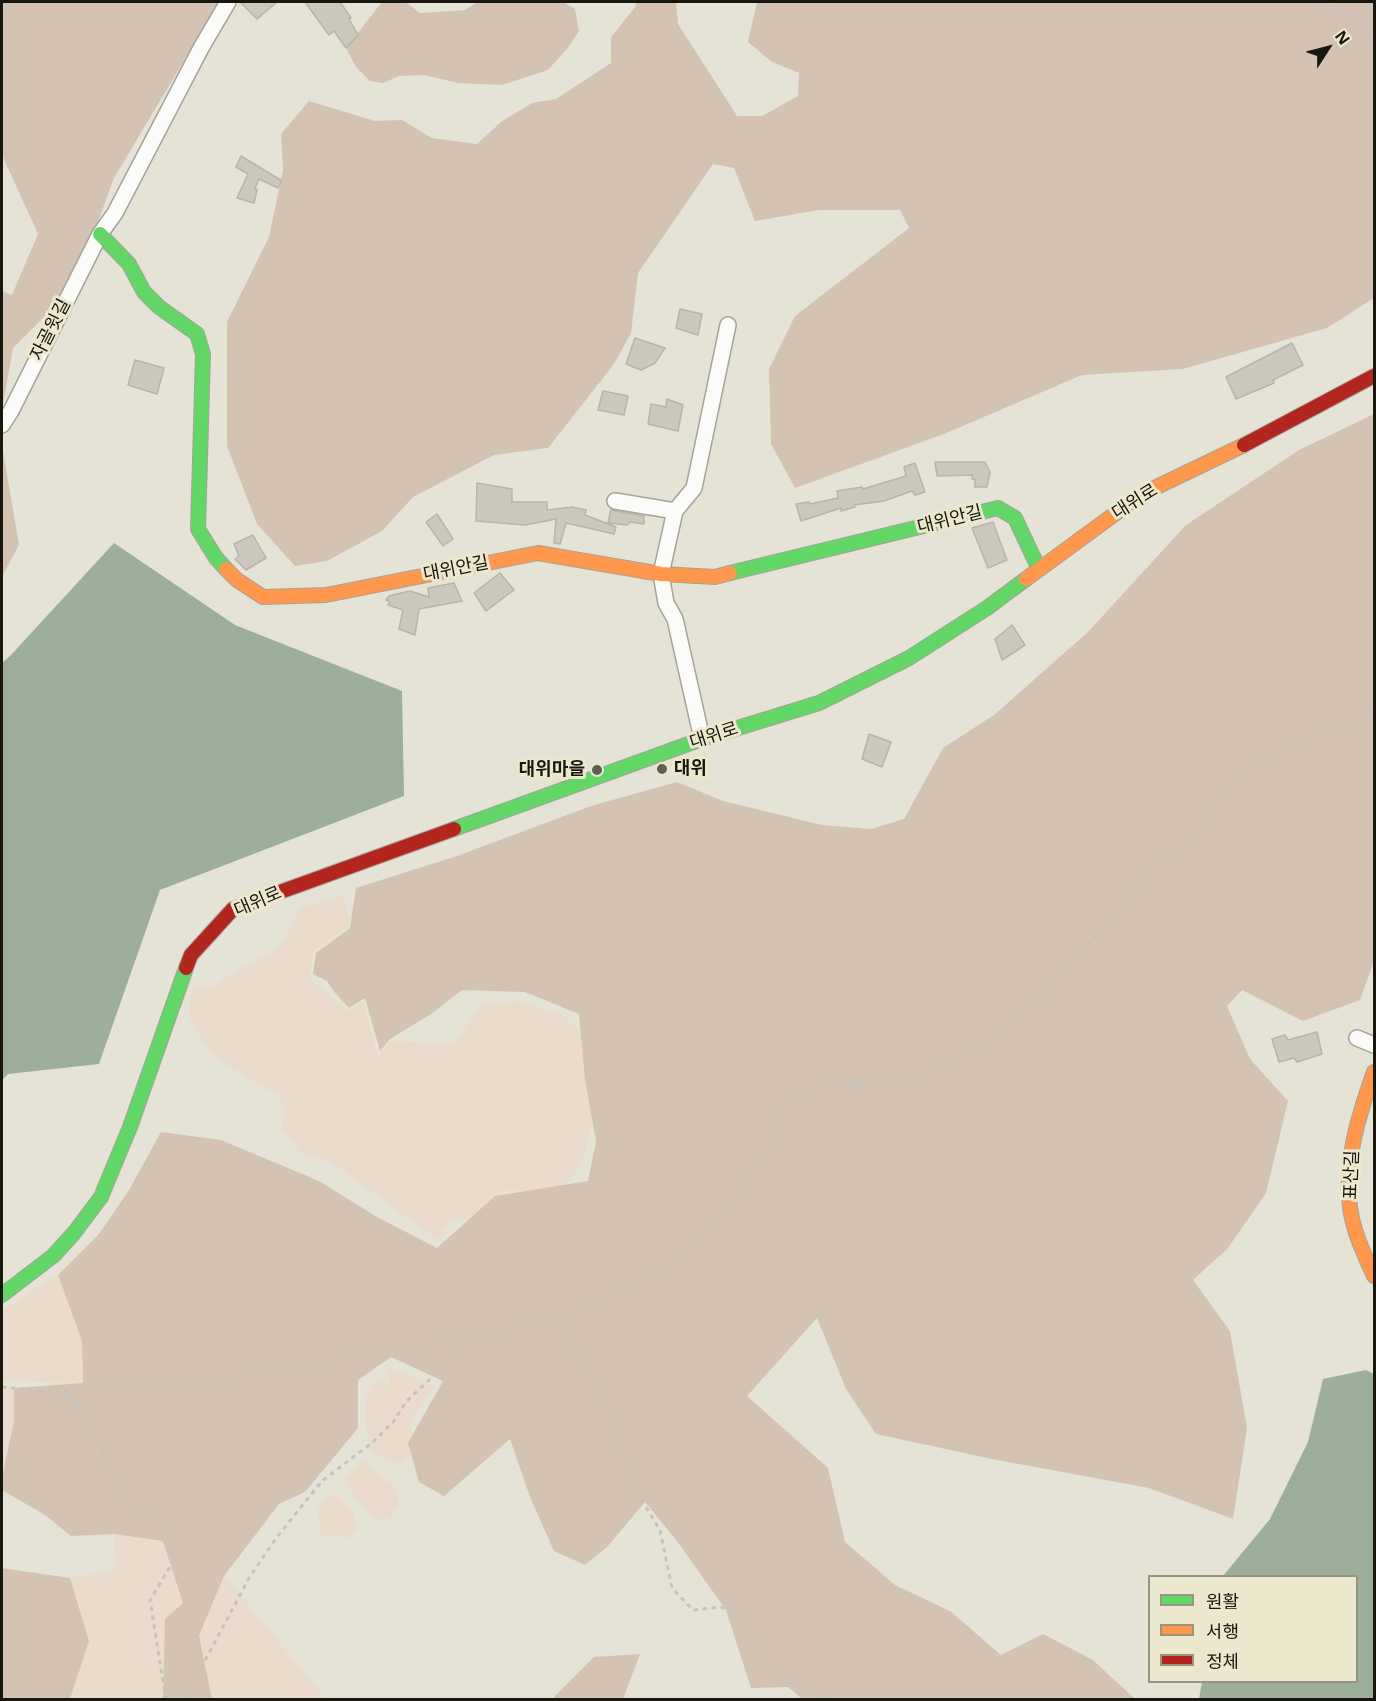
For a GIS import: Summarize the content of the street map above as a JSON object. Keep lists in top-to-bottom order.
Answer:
{
  "streets": {
    "main road": ["대위로", "대위안길", "표산길"],
    "street": ["자골윗길"]
  },
  "crossings": [
    ["자골윗길", "대위안길"],
    ["대위로", "대위안길"]
  ],
  "places": ["대위", "대위마을"],
  "legend": ["원활", "서행", "정체"],
  "north": "top right"
}
